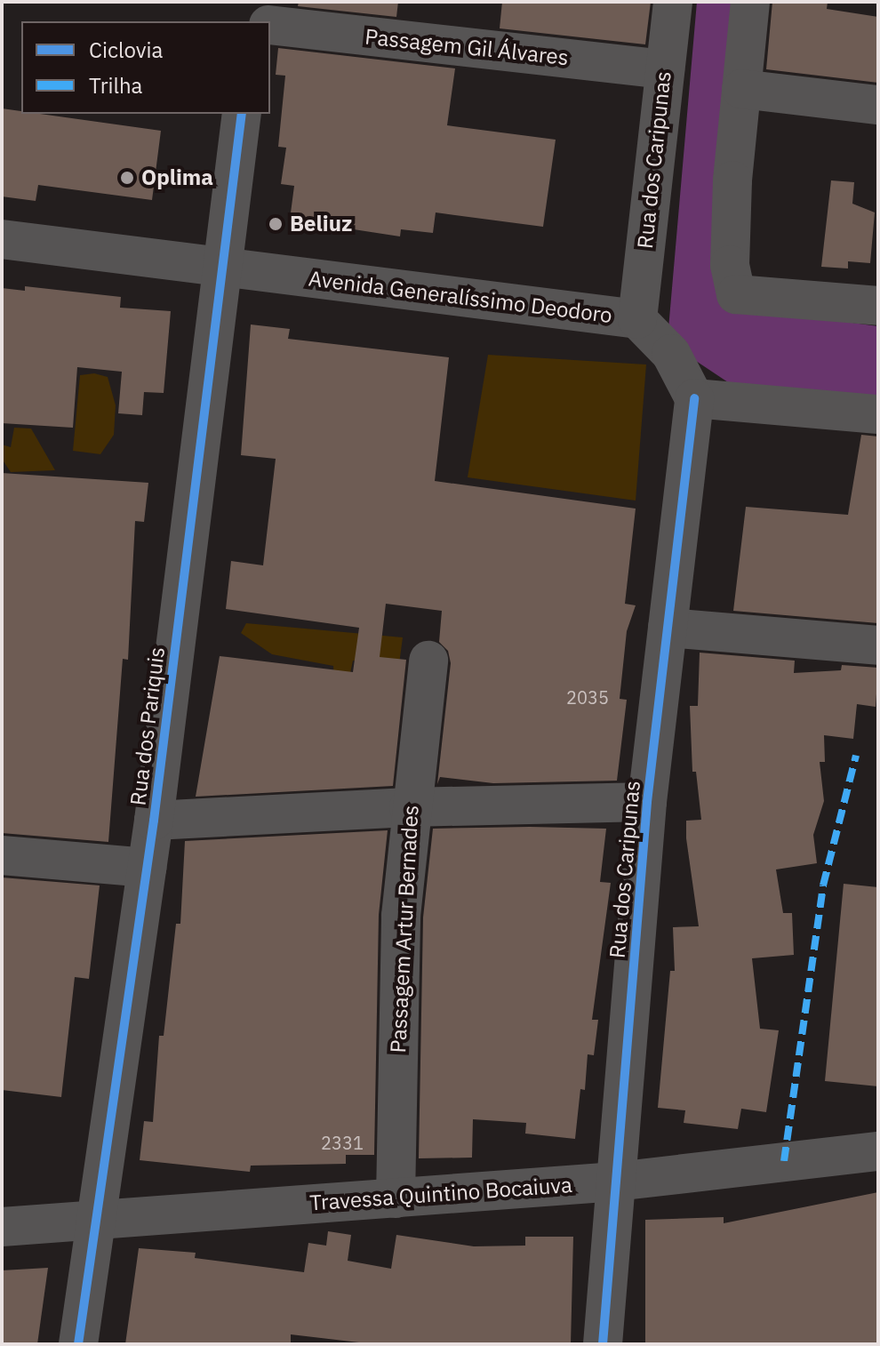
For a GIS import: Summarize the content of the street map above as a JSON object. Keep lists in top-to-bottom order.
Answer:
{
  "streets": {
    "street": [
      "Passagem Gil Álvares",
      "Rua dos Caripunas",
      "Avenida Generalíssimo Deodoro",
      "Rua dos Pariquis",
      "Passagem Artur Bernades",
      "Travessa Quintino Bocaiuva"
    ]
  },
  "crossings": [
    ["Passagem Gil Álvares", "Rua dos Caripunas"],
    ["Rua dos Caripunas", "Avenida Generalíssimo Deodoro"],
    ["Rua dos Caripunas", "Travessa Quintino Bocaiuva"],
    ["Avenida Generalíssimo Deodoro", "Rua dos Pariquis"],
    ["Rua dos Pariquis", "Travessa Quintino Bocaiuva"],
    ["Passagem Artur Bernades", "Travessa Quintino Bocaiuva"]
  ],
  "places": ["Oplima", "Beliuz"],
  "house_numbers": ["2035", "2331"],
  "legend": ["Ciclovia", "Trilha"]
}
